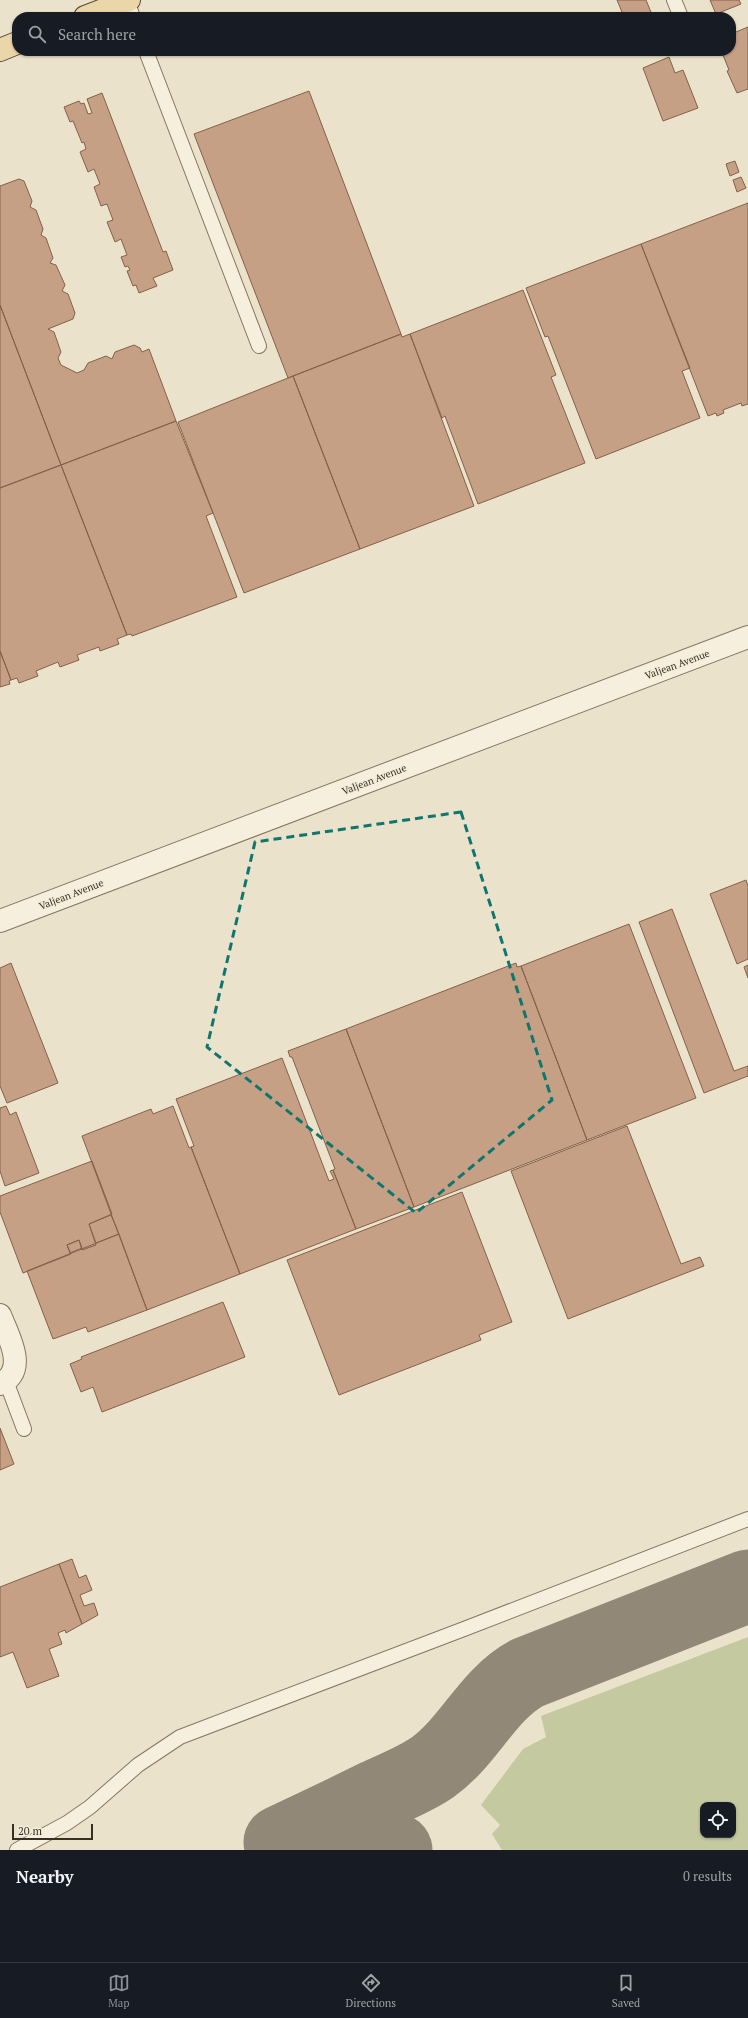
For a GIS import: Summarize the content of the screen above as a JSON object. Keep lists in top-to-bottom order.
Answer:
{
  "streets": {
    "street": ["Valjean Avenue"]
  },
  "scale_bar": "20 m",
  "page": {
    "search": "Search here",
    "scale": "20 m",
    "heading": ["Nearby", "0 results"],
    "nav": ["Map", "Directions", "Saved"]
  }
}
